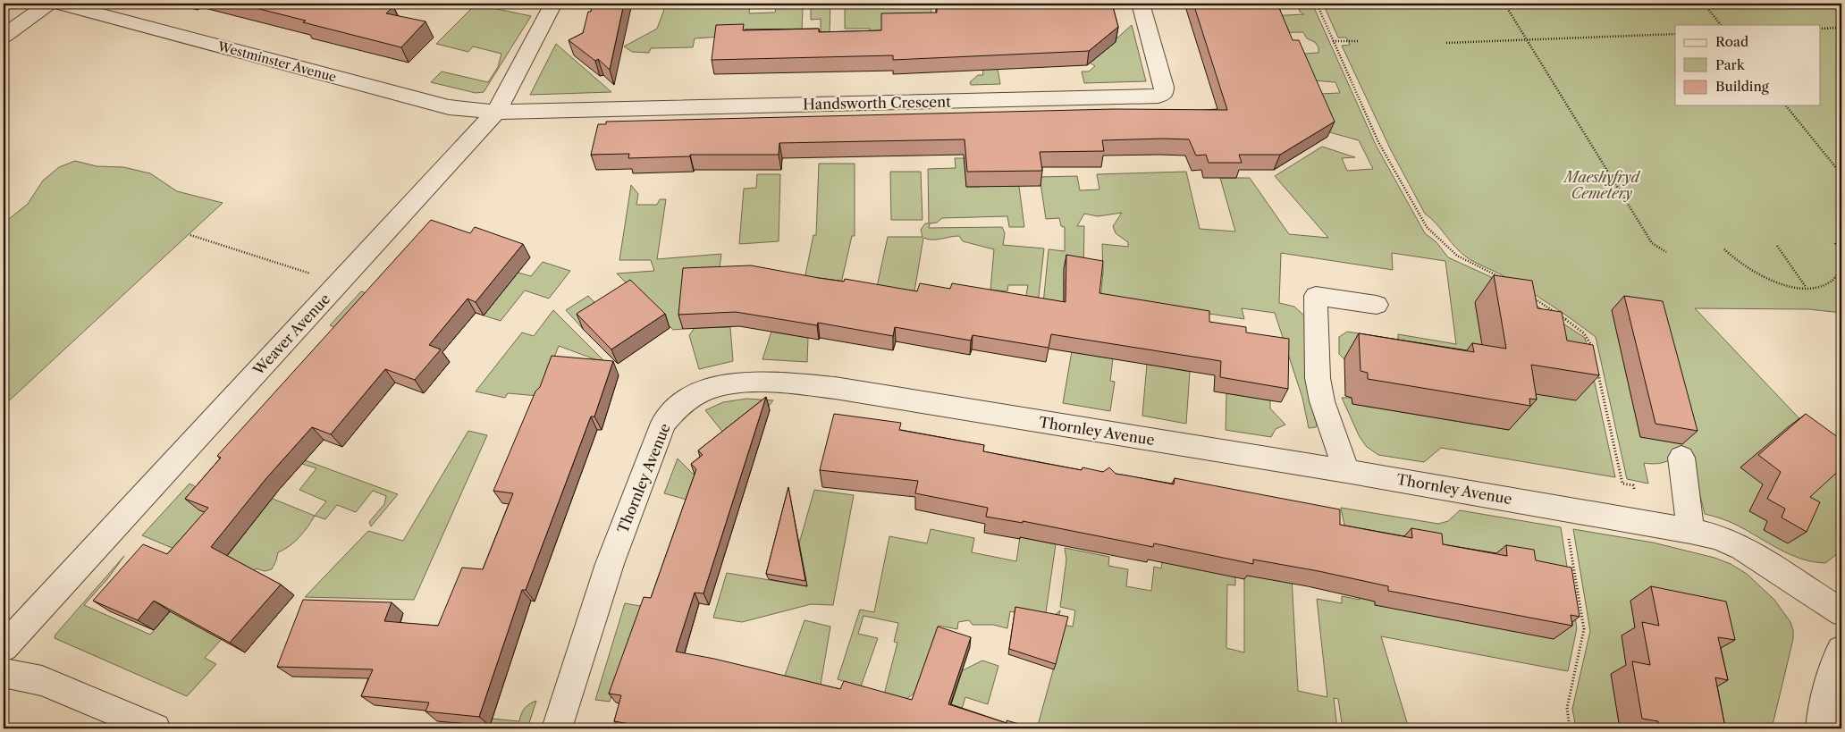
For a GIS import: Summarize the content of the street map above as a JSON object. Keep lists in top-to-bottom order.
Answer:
{
  "streets": {
    "street": [
      "Westminster Avenue",
      "Handsworth Crescent",
      "Weaver Avenue",
      "Thornley Avenue"
    ]
  },
  "crossings": [
    ["Westminster Avenue", "Handsworth Crescent"],
    ["Westminster Avenue", "Weaver Avenue"],
    ["Handsworth Crescent", "Weaver Avenue"]
  ],
  "parks": ["Maeshyfryd Cemetery"],
  "legend": ["Road", "Park", "Building"]
}
